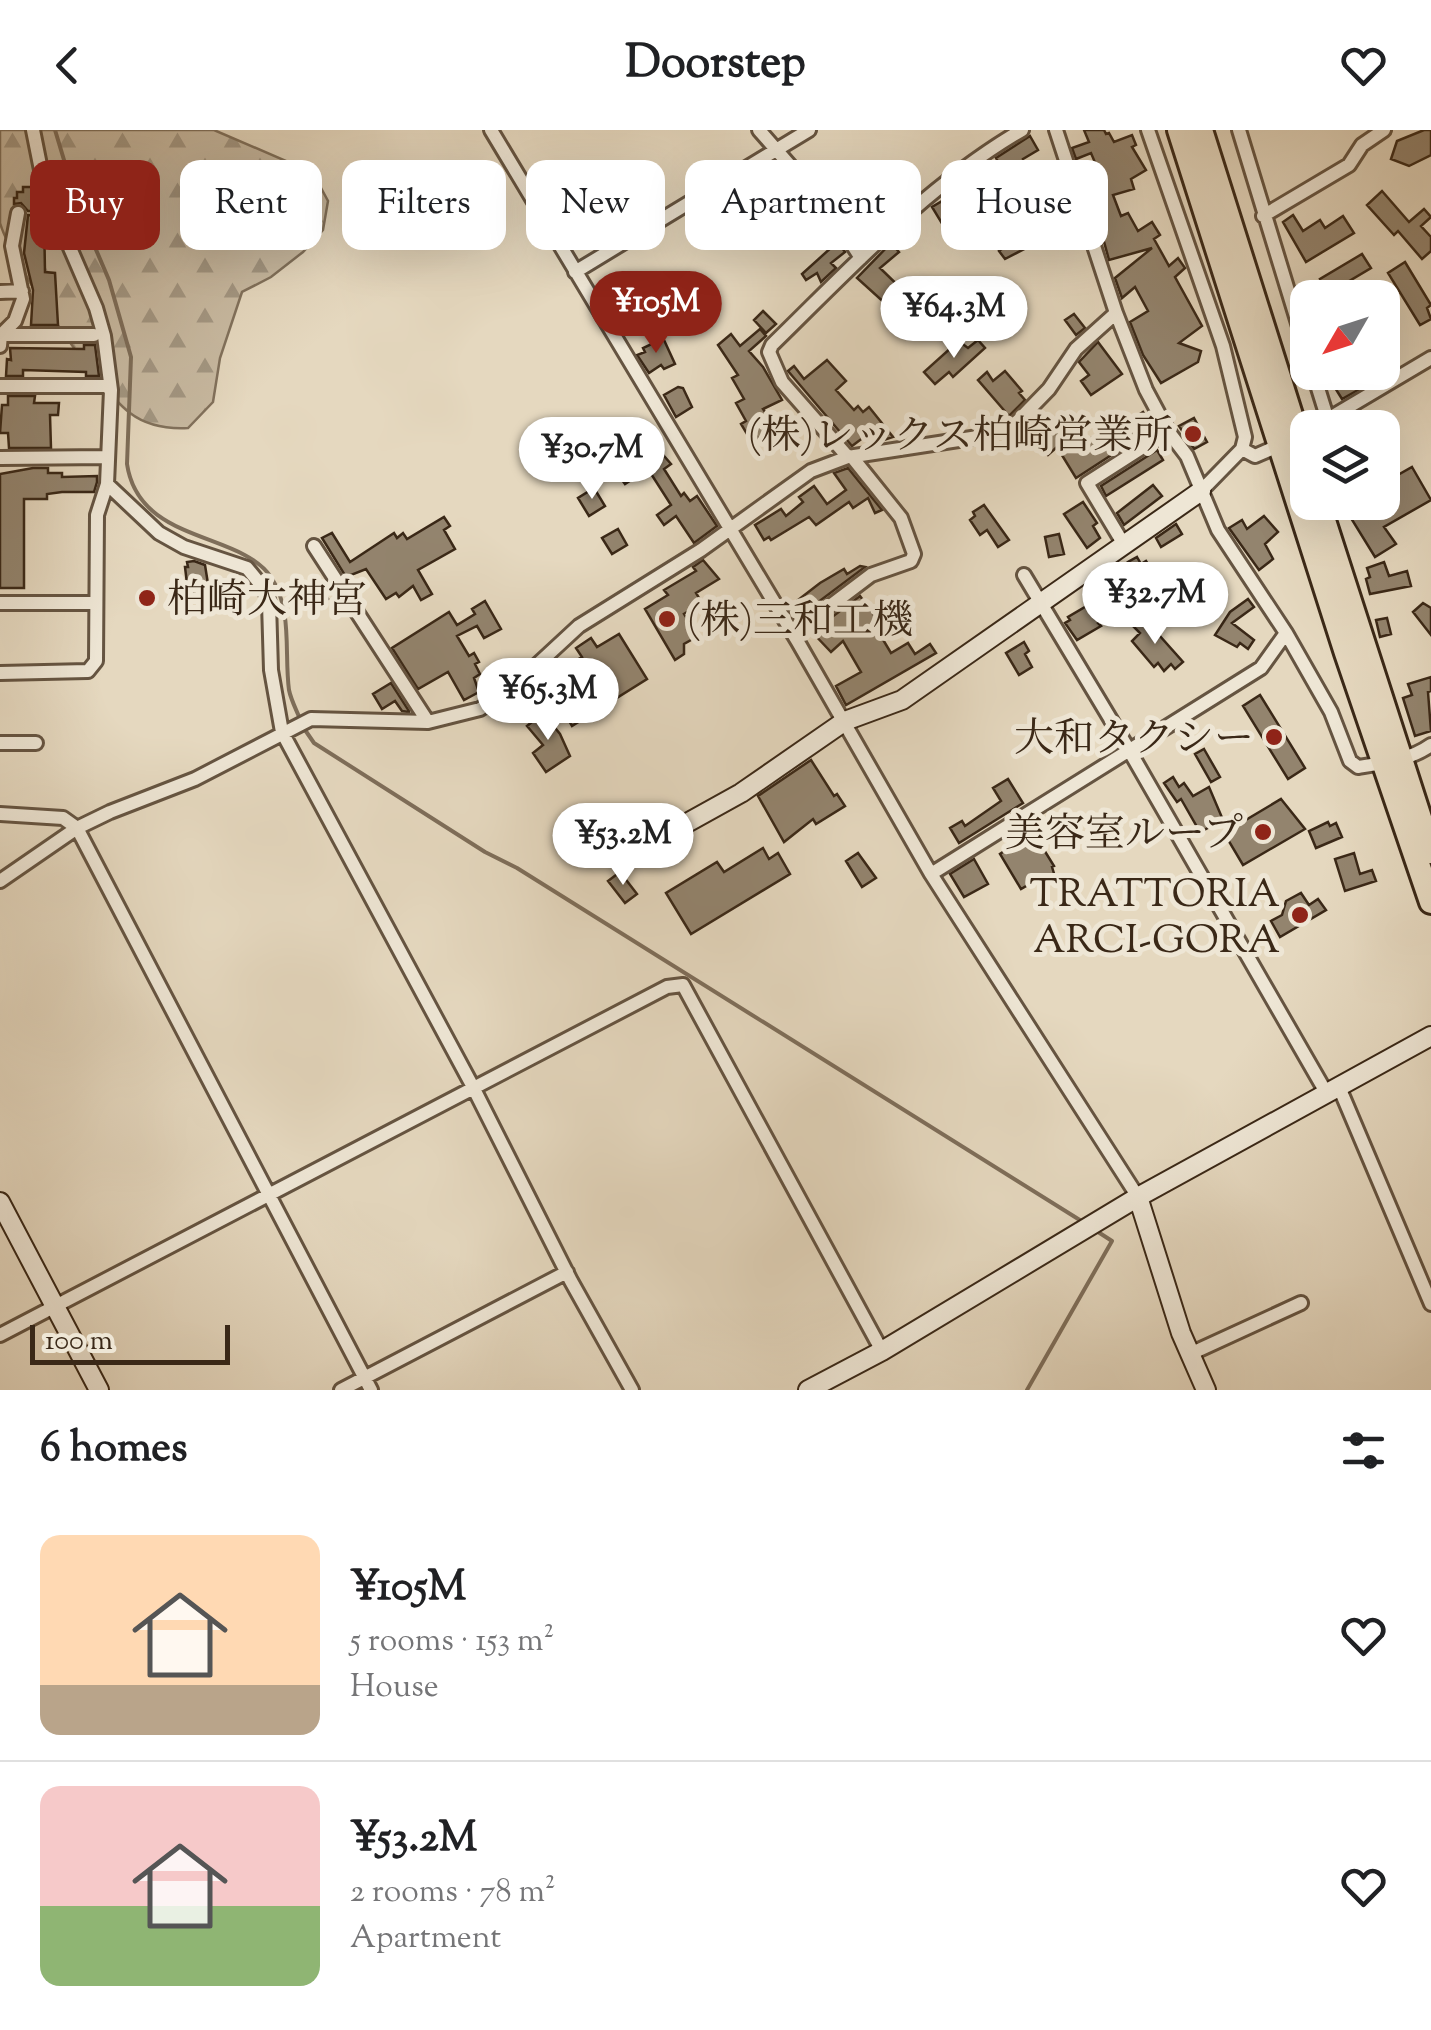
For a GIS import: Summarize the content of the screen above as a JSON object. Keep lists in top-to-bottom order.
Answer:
{
  "places": [
    "(株)レックス柏崎営業所",
    "柏崎大神宮",
    "(株)三和工機",
    "大和タクシー",
    "美容室ループ",
    "TRATTORIA ARCI-GORA"
  ],
  "scale_bar": "100 m",
  "north": "bottom left",
  "page": {
    "header": "Doorstep",
    "chip": [
      "Buy",
      "Rent",
      "Filters",
      "New",
      "Apartment",
      "House"
    ],
    "price": [
      "¥105M",
      "¥64.3M",
      "¥30.7M",
      "¥32.7M",
      "¥65.3M",
      "¥53.2M"
    ],
    "scale": "100 m",
    "heading": "6 homes",
    "list": [
      {
        "name": "¥105M",
        "note": "5 rooms · 153 m² · House"
      },
      {
        "name": "¥53.2M",
        "note": "2 rooms · 78 m² · Apartment"
      }
    ]
  }
}
